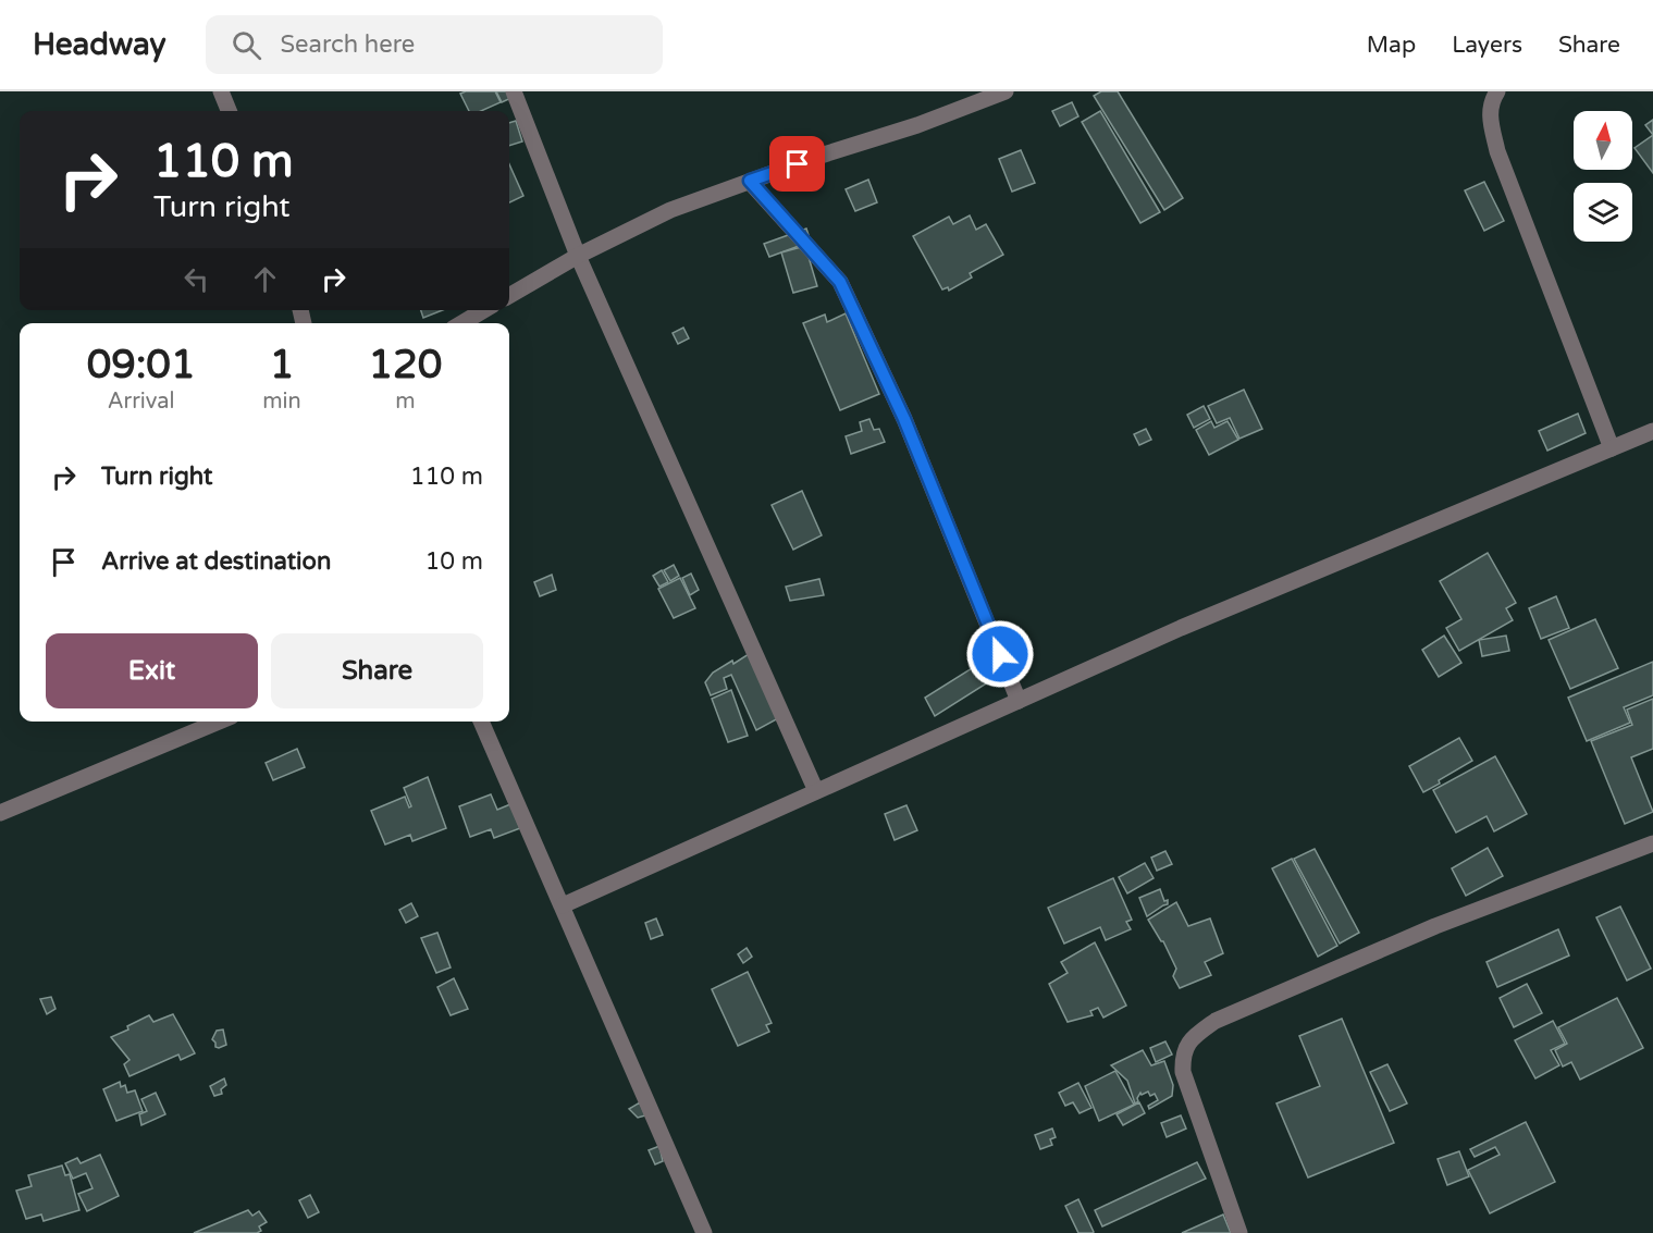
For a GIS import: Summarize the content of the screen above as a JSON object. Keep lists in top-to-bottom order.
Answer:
{
  "north": "top",
  "page": {
    "header": "Headway",
    "search": "Search here",
    "nav": ["Map", "Layers", "Share"],
    "turn": ["110 m", "Turn right"],
    "eta": [
      "09:01",
      "Arrival",
      "1",
      "min",
      "120",
      "m"
    ],
    "list": [
      {
        "name": "Turn right",
        "value": "110 m"
      },
      {
        "name": "Arrive at destination",
        "value": "10 m"
      }
    ],
    "buttons": ["Exit", "Share"]
  }
}
